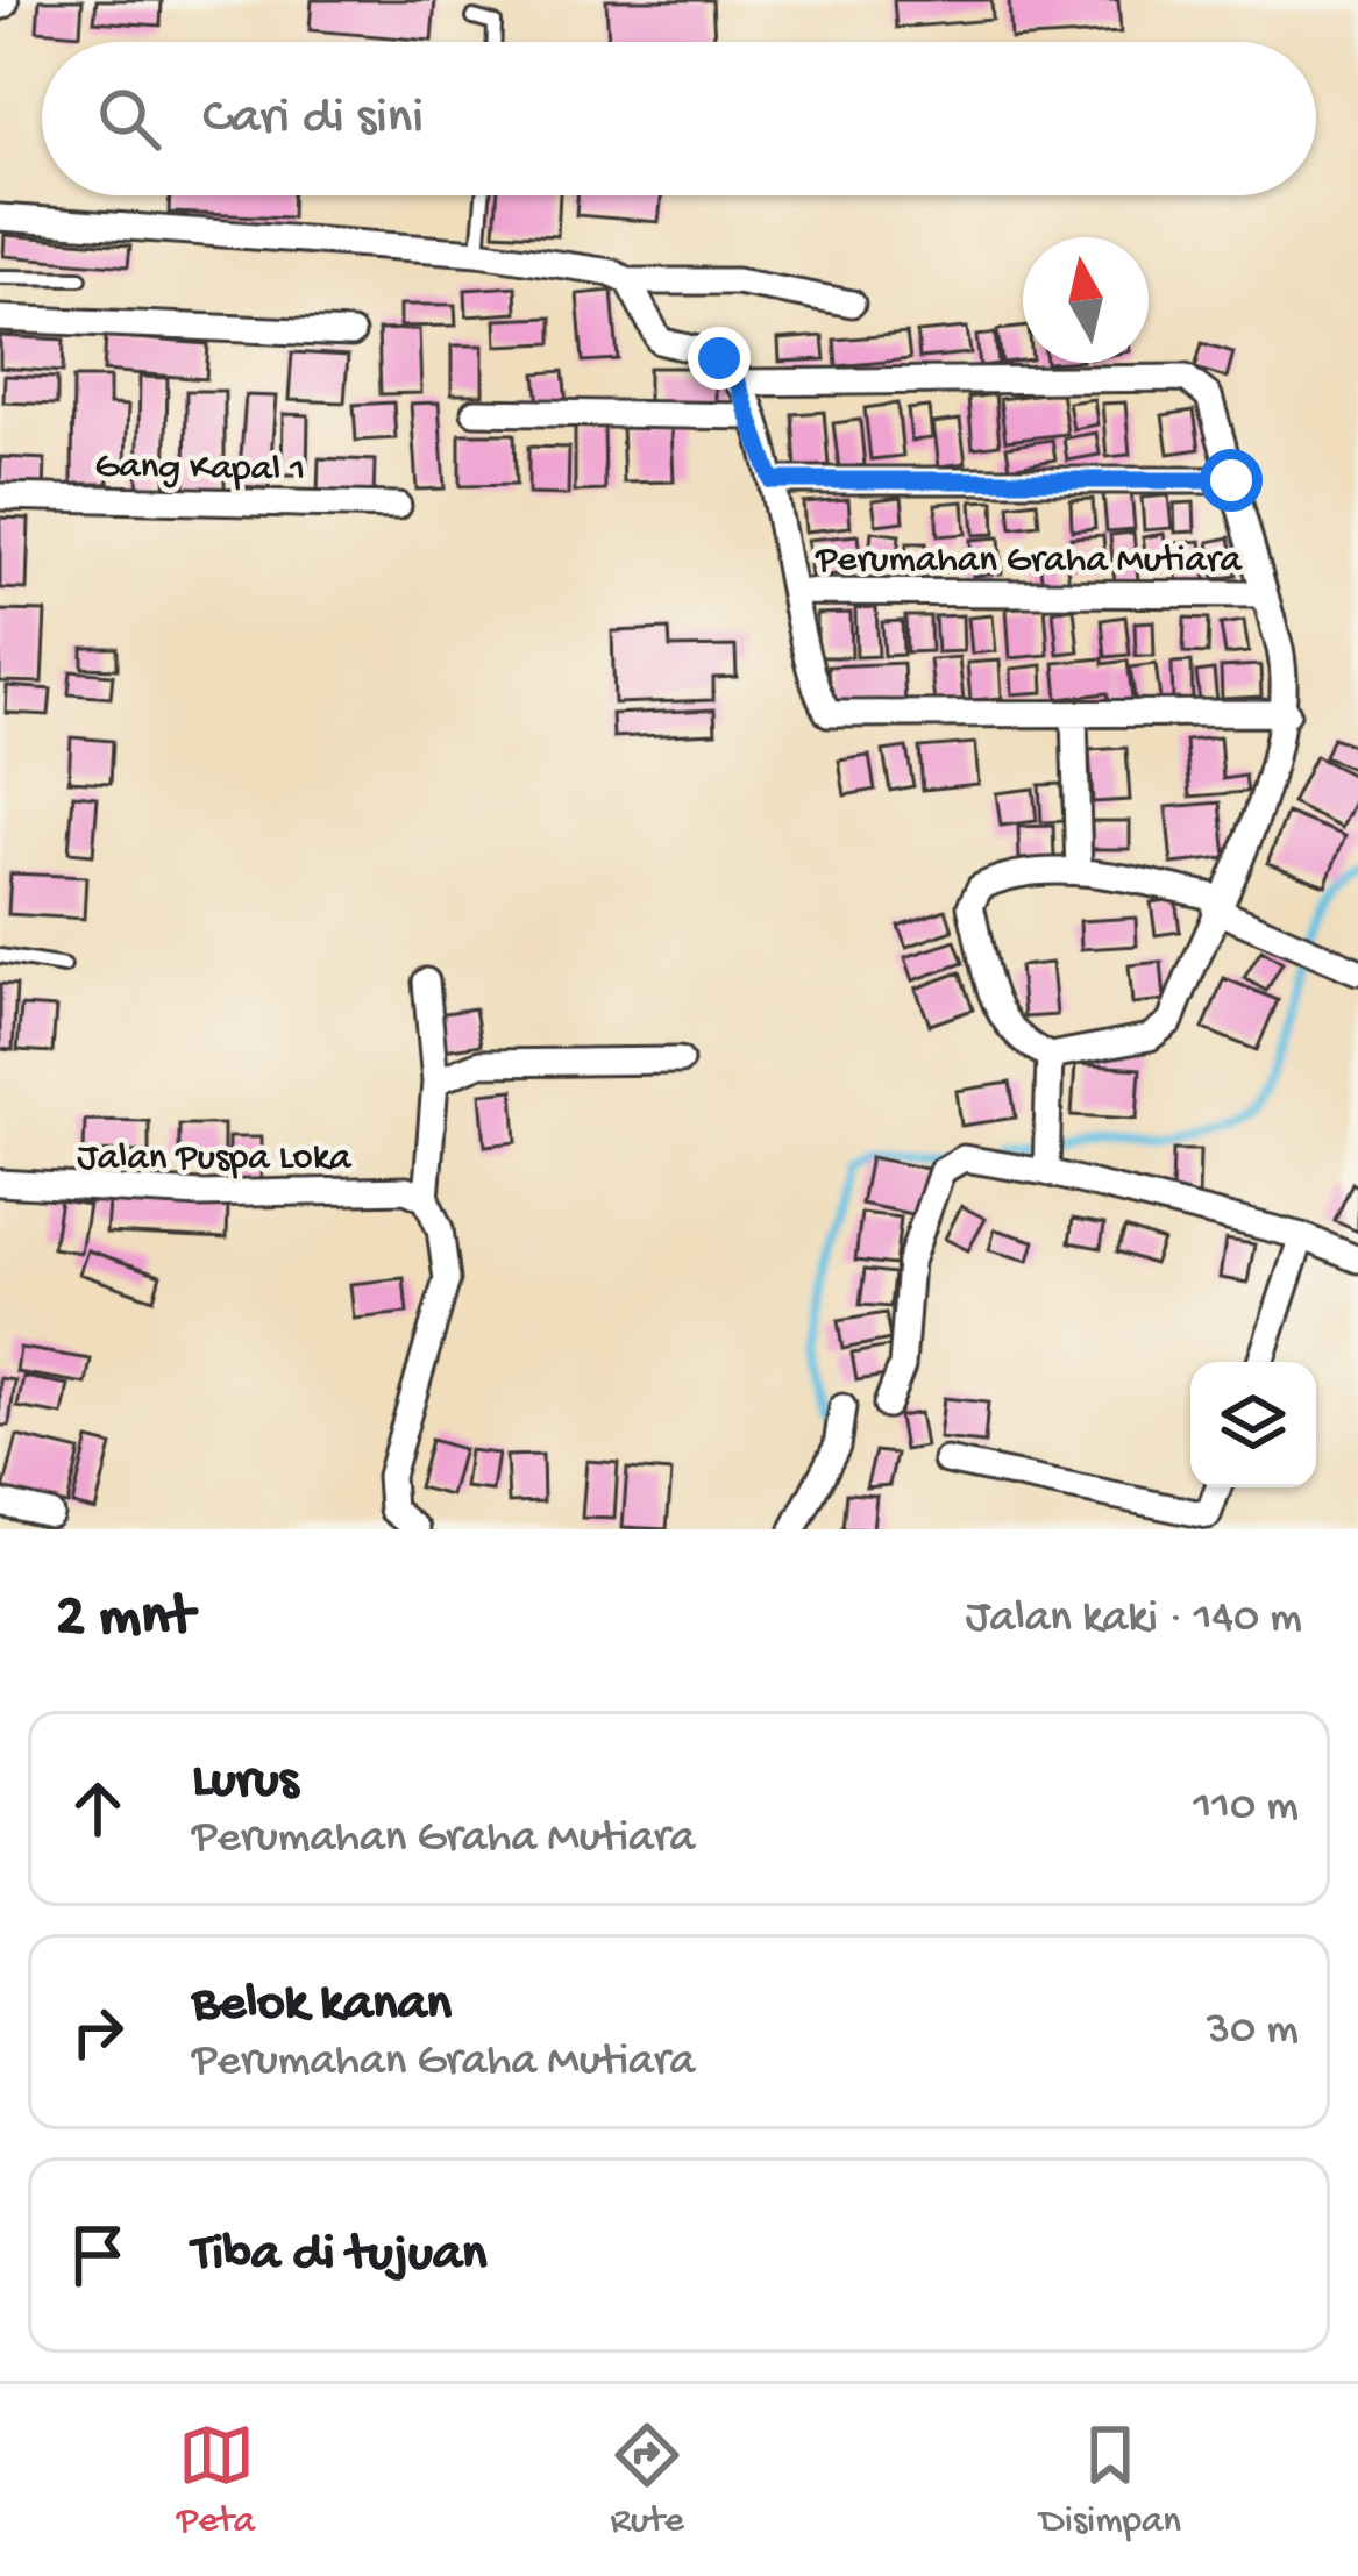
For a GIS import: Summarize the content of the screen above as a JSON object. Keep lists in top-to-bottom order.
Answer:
{
  "streets": {
    "street": ["Gang Kapal 1", "Perumahan Graha Mutiara", "Jalan Puspa Loka"]
  },
  "north": "top",
  "page": {
    "search": "Cari di sini",
    "heading": ["2 mnt", "Jalan kaki · 140 m"],
    "list": [
      ["Lurus", "Perumahan Graha Mutiara", "110 m"],
      ["Belok kanan", "Perumahan Graha Mutiara", "30 m"],
      "Tiba di tujuan"
    ],
    "nav": ["Peta", "Rute", "Disimpan"]
  }
}
